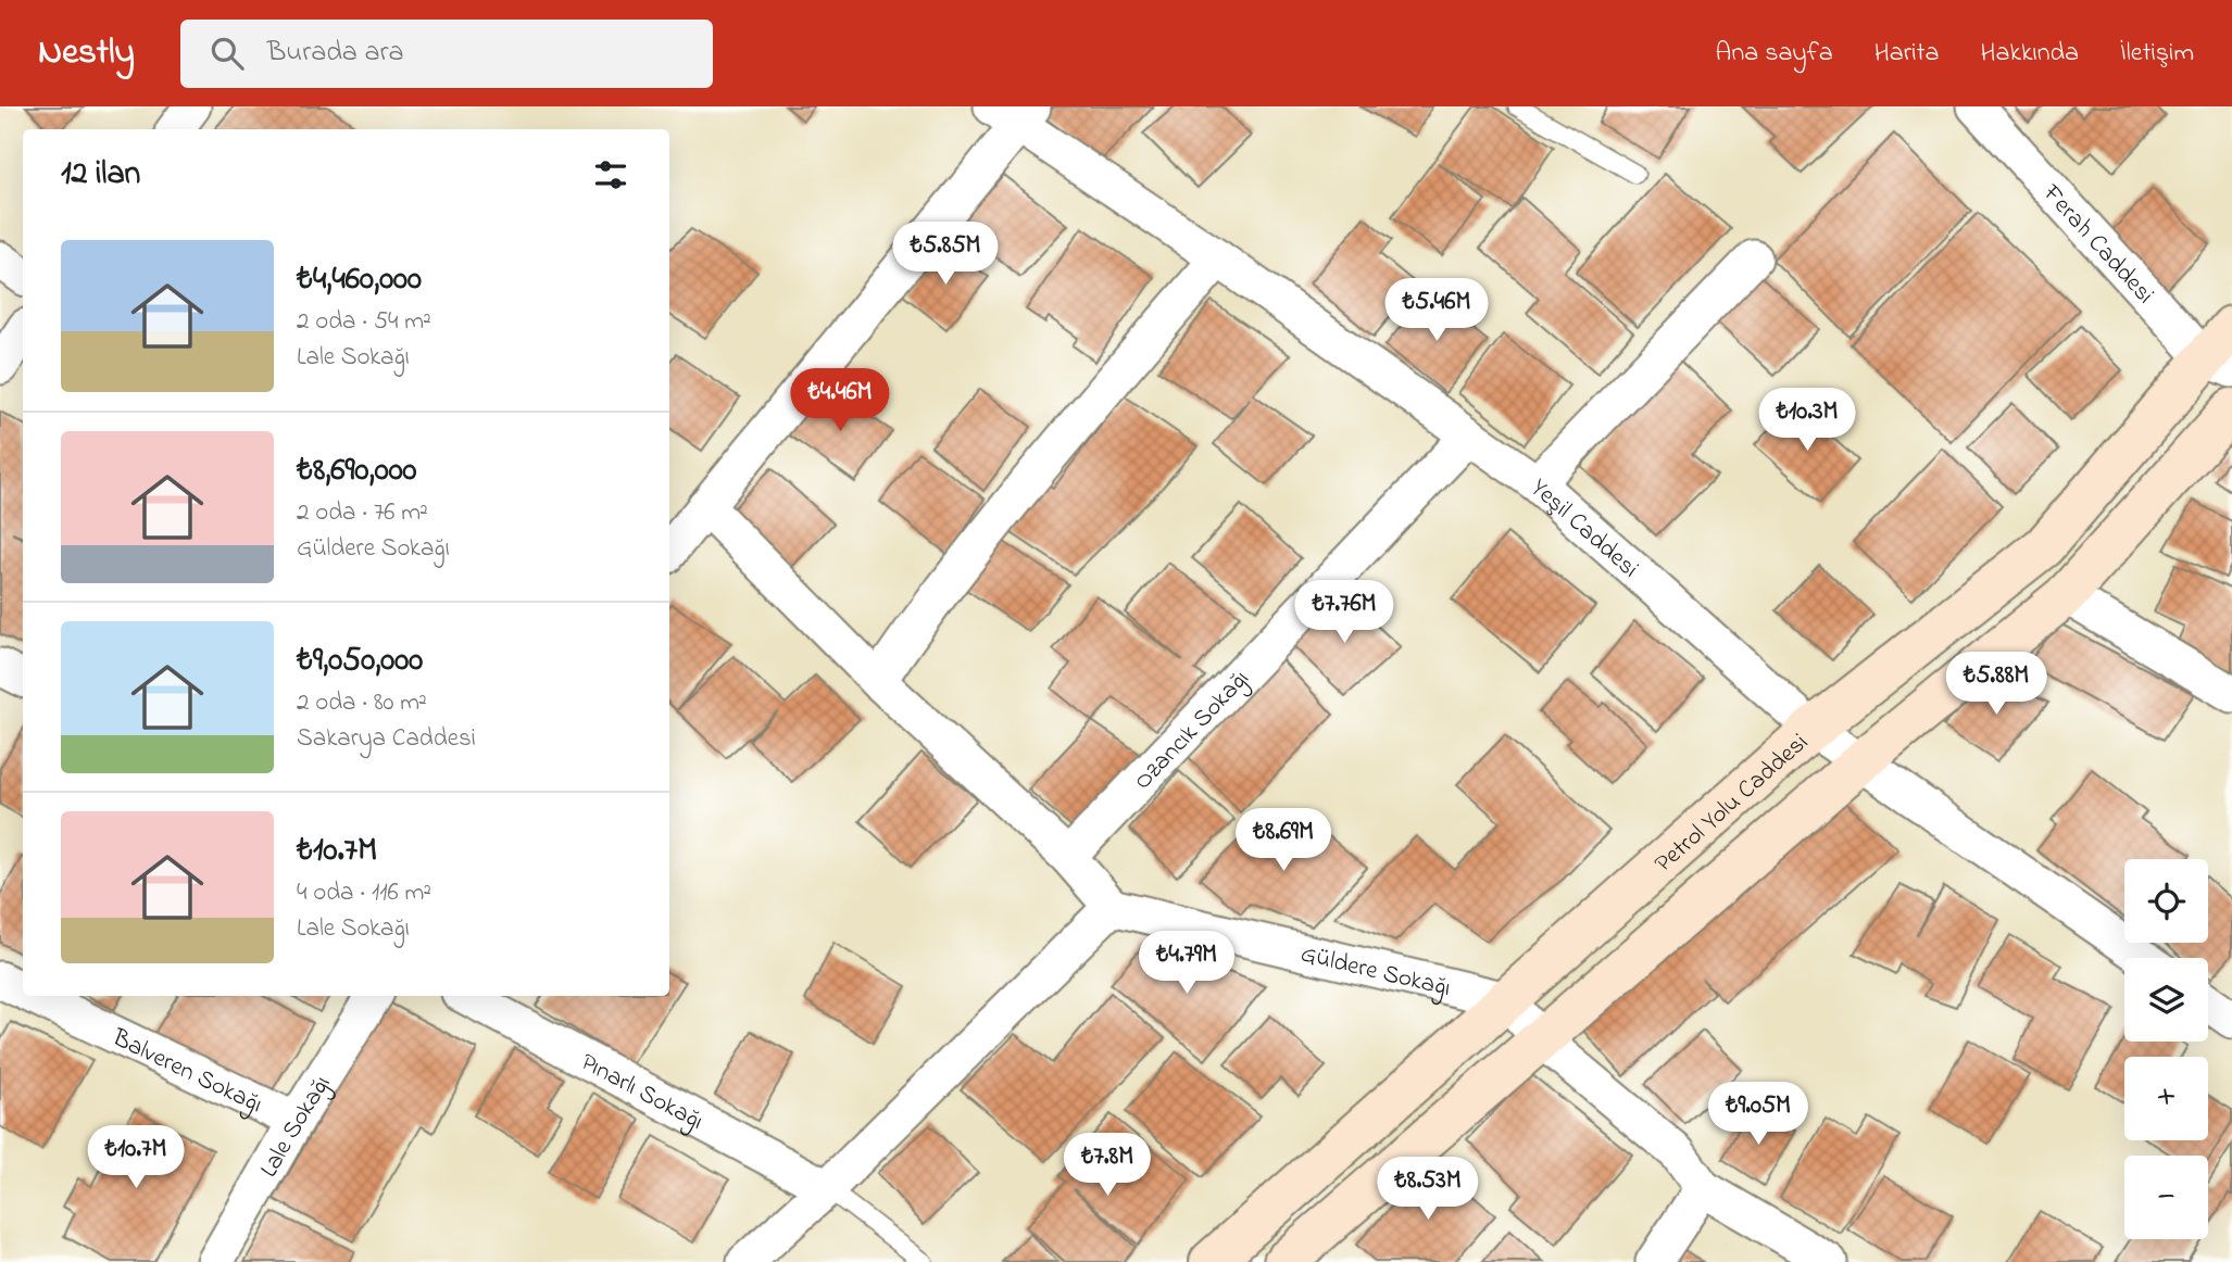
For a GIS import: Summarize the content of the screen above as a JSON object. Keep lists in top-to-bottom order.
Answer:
{
  "streets": {
    "main road": ["Petrol Yolu Caddesi"],
    "street": [
      "Ferah Caddesi",
      "Yeşil Caddesi",
      "Ozancık Sokağı",
      "Güldere Sokağı",
      "Balveren Sokağı",
      "Pınarlı Sokağı",
      "Lale Sokağı"
    ]
  },
  "crossings": [
    ["Ferah Caddesi", "Petrol Yolu Caddesi"],
    ["Yeşil Caddesi", "Ozancık Sokağı"],
    ["Yeşil Caddesi", "Petrol Yolu Caddesi"],
    ["Petrol Yolu Caddesi", "Güldere Sokağı"],
    ["Balveren Sokağı", "Lale Sokağı"]
  ],
  "page": {
    "header": "Nestly",
    "search": "Burada ara",
    "nav": [
      "Ana sayfa",
      "Harita",
      "Hakkında",
      "İletişim"
    ],
    "heading": "12 ilan",
    "list": [
      {
        "name": "₺4,460,000",
        "note": "2 oda · 54 m² · Lale Sokağı"
      },
      {
        "name": "₺8,690,000",
        "note": "2 oda · 76 m² · Güldere Sokağı"
      },
      {
        "name": "₺9,050,000",
        "note": "2 oda · 80 m² · Sakarya Caddesi"
      },
      {
        "name": "₺10.7M",
        "note": "4 oda · 116 m² · Lale Sokağı"
      }
    ],
    "price": [
      "₺5.85M",
      "₺5.46M",
      "₺4.46M",
      "₺10.3M",
      "₺7.76M",
      "₺5.88M",
      "₺8.69M",
      "₺4.79M",
      "₺9.05M",
      "₺10.7M",
      "₺7.8M",
      "₺8.53M"
    ],
    "map_buttons": ["+", "−"]
  }
}
